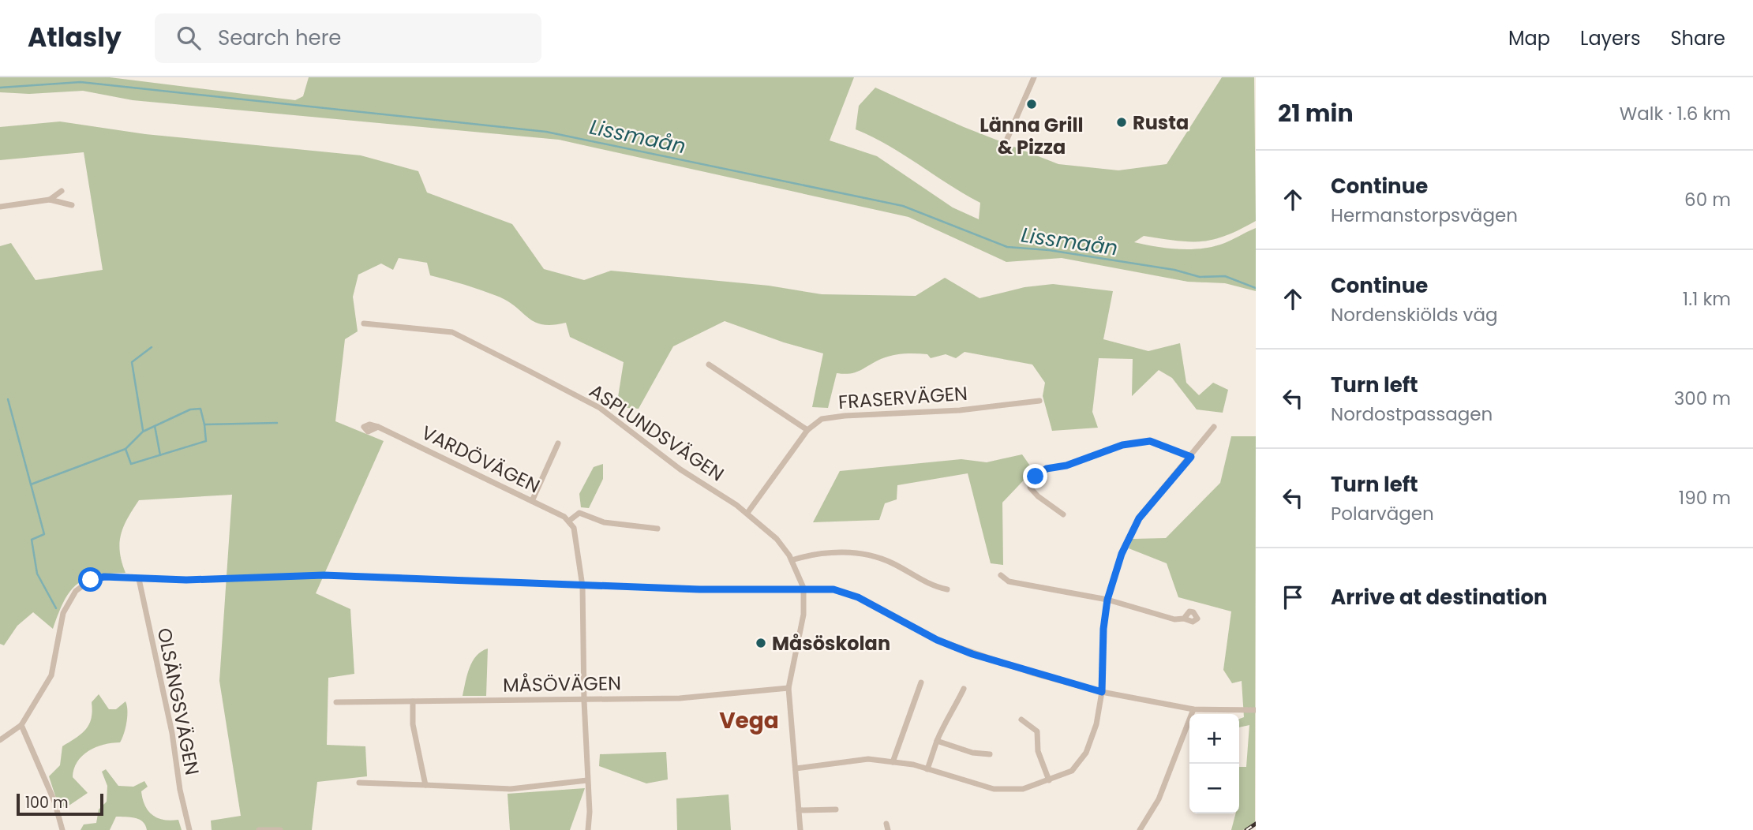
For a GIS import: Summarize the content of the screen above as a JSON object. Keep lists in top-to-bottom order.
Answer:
{
  "streets": {
    "street": [
      "FRASERVÄGEN",
      "ASPLUNDSVÄGEN",
      "VARDÖVÄGEN",
      "MÅSÖVÄGEN",
      "OLSÄNGSVÄGEN"
    ]
  },
  "crossings": [
    ["FRASERVÄGEN", "ASPLUNDSVÄGEN"]
  ],
  "districts": ["Vega"],
  "water": ["Lissmaån"],
  "places": ["Länna Grill & Pizza", "Rusta", "Måsöskolan"],
  "scale_bar": "100 m",
  "page": {
    "header": "Atlasly",
    "search": "Search here",
    "nav": ["Map", "Layers", "Share"],
    "heading": ["21 min", "Walk · 1.6 km"],
    "list": [
      ["Continue", "Hermanstorpsvägen", "60 m"],
      ["Continue", "Nordenskiölds väg", "1.1 km"],
      ["Turn left", "Nordostpassagen", "300 m"],
      ["Turn left", "Polarvägen", "190 m"],
      "Arrive at destination"
    ],
    "map_buttons": ["+", "−"],
    "scale": "100 m"
  }
}
